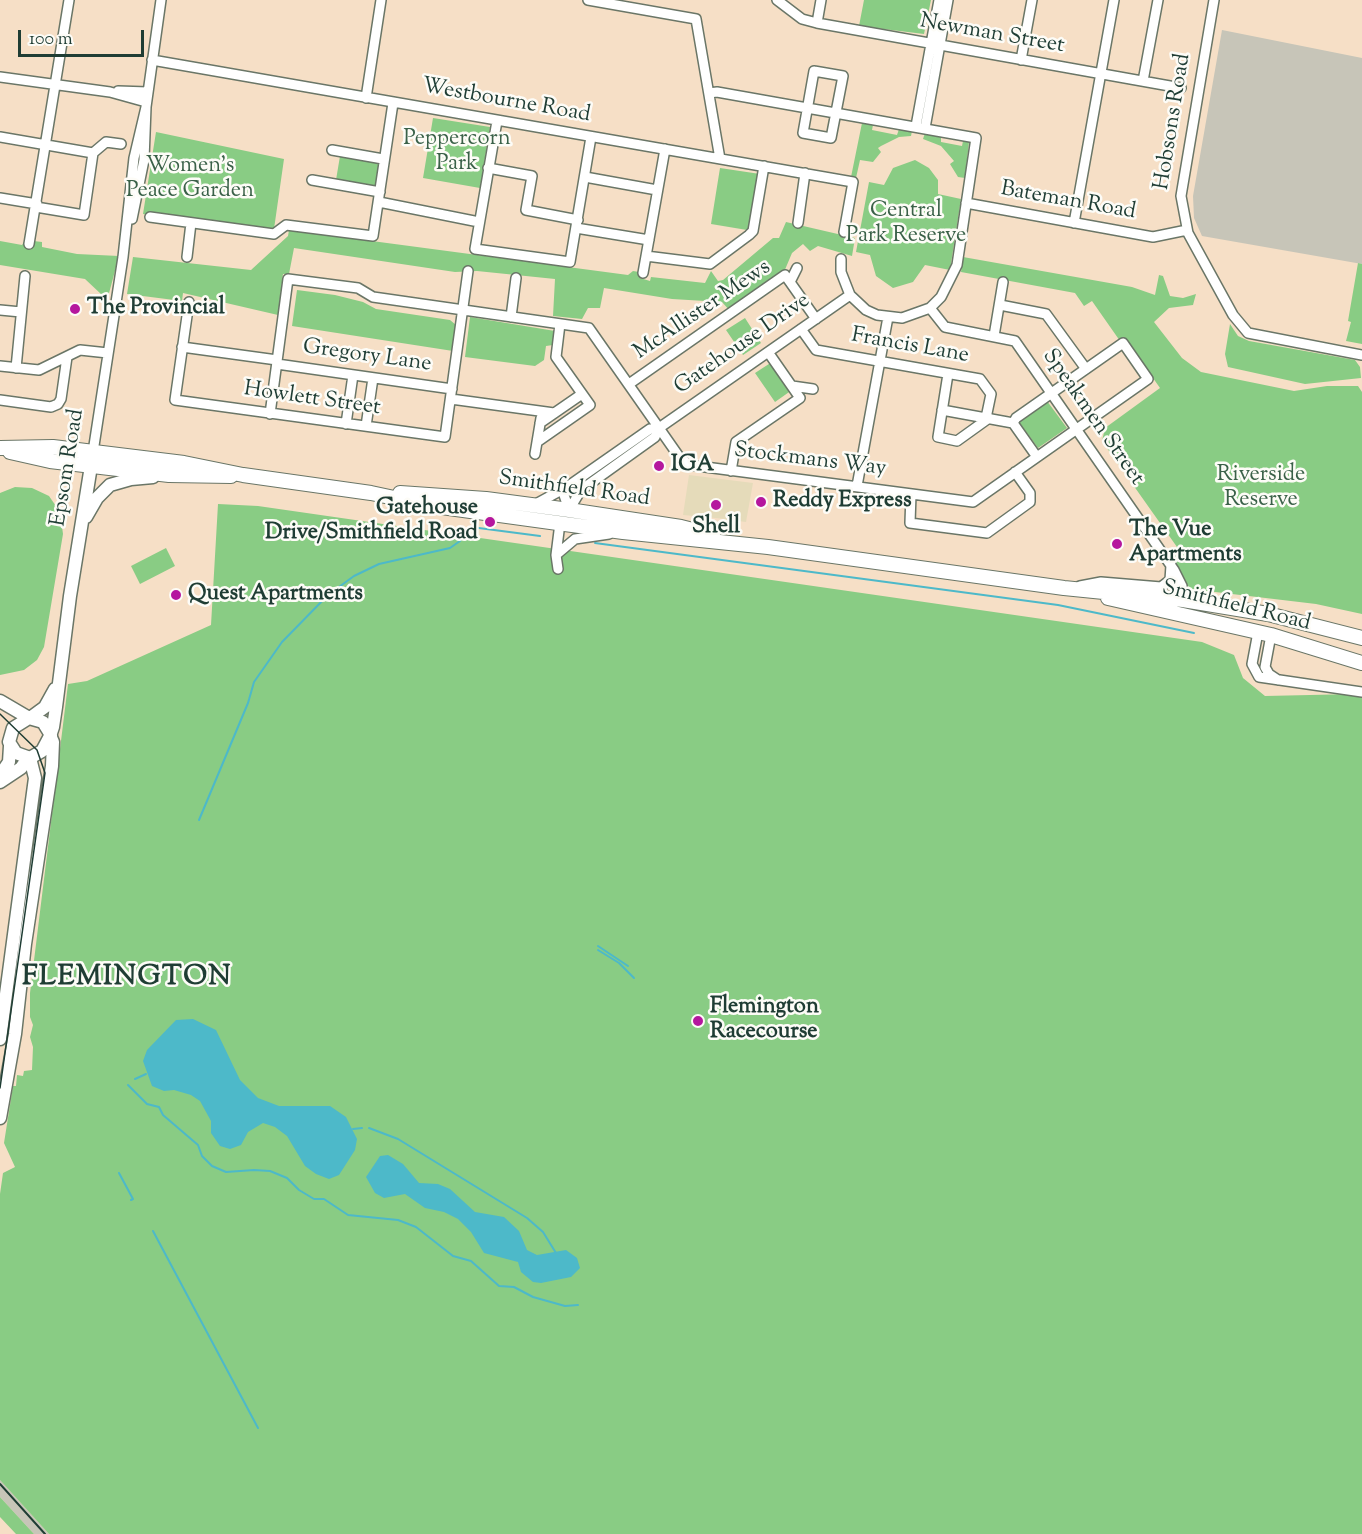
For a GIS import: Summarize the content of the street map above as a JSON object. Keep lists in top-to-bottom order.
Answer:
{
  "streets": {
    "highway": ["Epsom Road", "Smithfield Road"],
    "street": [
      "Newman Street",
      "Westbourne Road",
      "Hobsons Road",
      "Bateman Road",
      "McAllister Mews",
      "Gatehouse Drive",
      "Francis Lane",
      "Gregory Lane",
      "Howlett Street",
      "Speakmen Street",
      "Stockmans Way"
    ]
  },
  "crossings": [
    ["Westbourne Road", "Epsom Road"],
    ["Hobsons Road", "Bateman Road"],
    ["McAllister Mews", "Gatehouse Drive"],
    ["McAllister Mews", "Stockmans Way"],
    ["Gatehouse Drive", "Francis Lane"],
    ["Gatehouse Drive", "Stockmans Way"],
    ["Gatehouse Drive", "Smithfield Road"],
    ["Gregory Lane", "Howlett Street"],
    ["Gregory Lane", "Stockmans Way"],
    ["Speakmen Street", "Stockmans Way"],
    ["Speakmen Street", "Smithfield Road"],
    ["Epsom Road", "Smithfield Road"]
  ],
  "districts": ["FLEMINGTON"],
  "parks": [
    "Peppercorn Park",
    "Women's Peace Garden",
    "Central Park Reserve",
    "Riverside Reserve"
  ],
  "places": [
    "The Provincial",
    "IGA",
    "Reddy Express",
    "Shell",
    "Gatehouse Drive/Smithfield Road",
    "The Vue Apartments",
    "Quest Apartments",
    "Flemington Racecourse"
  ],
  "scale_bar": "100 m"
}
